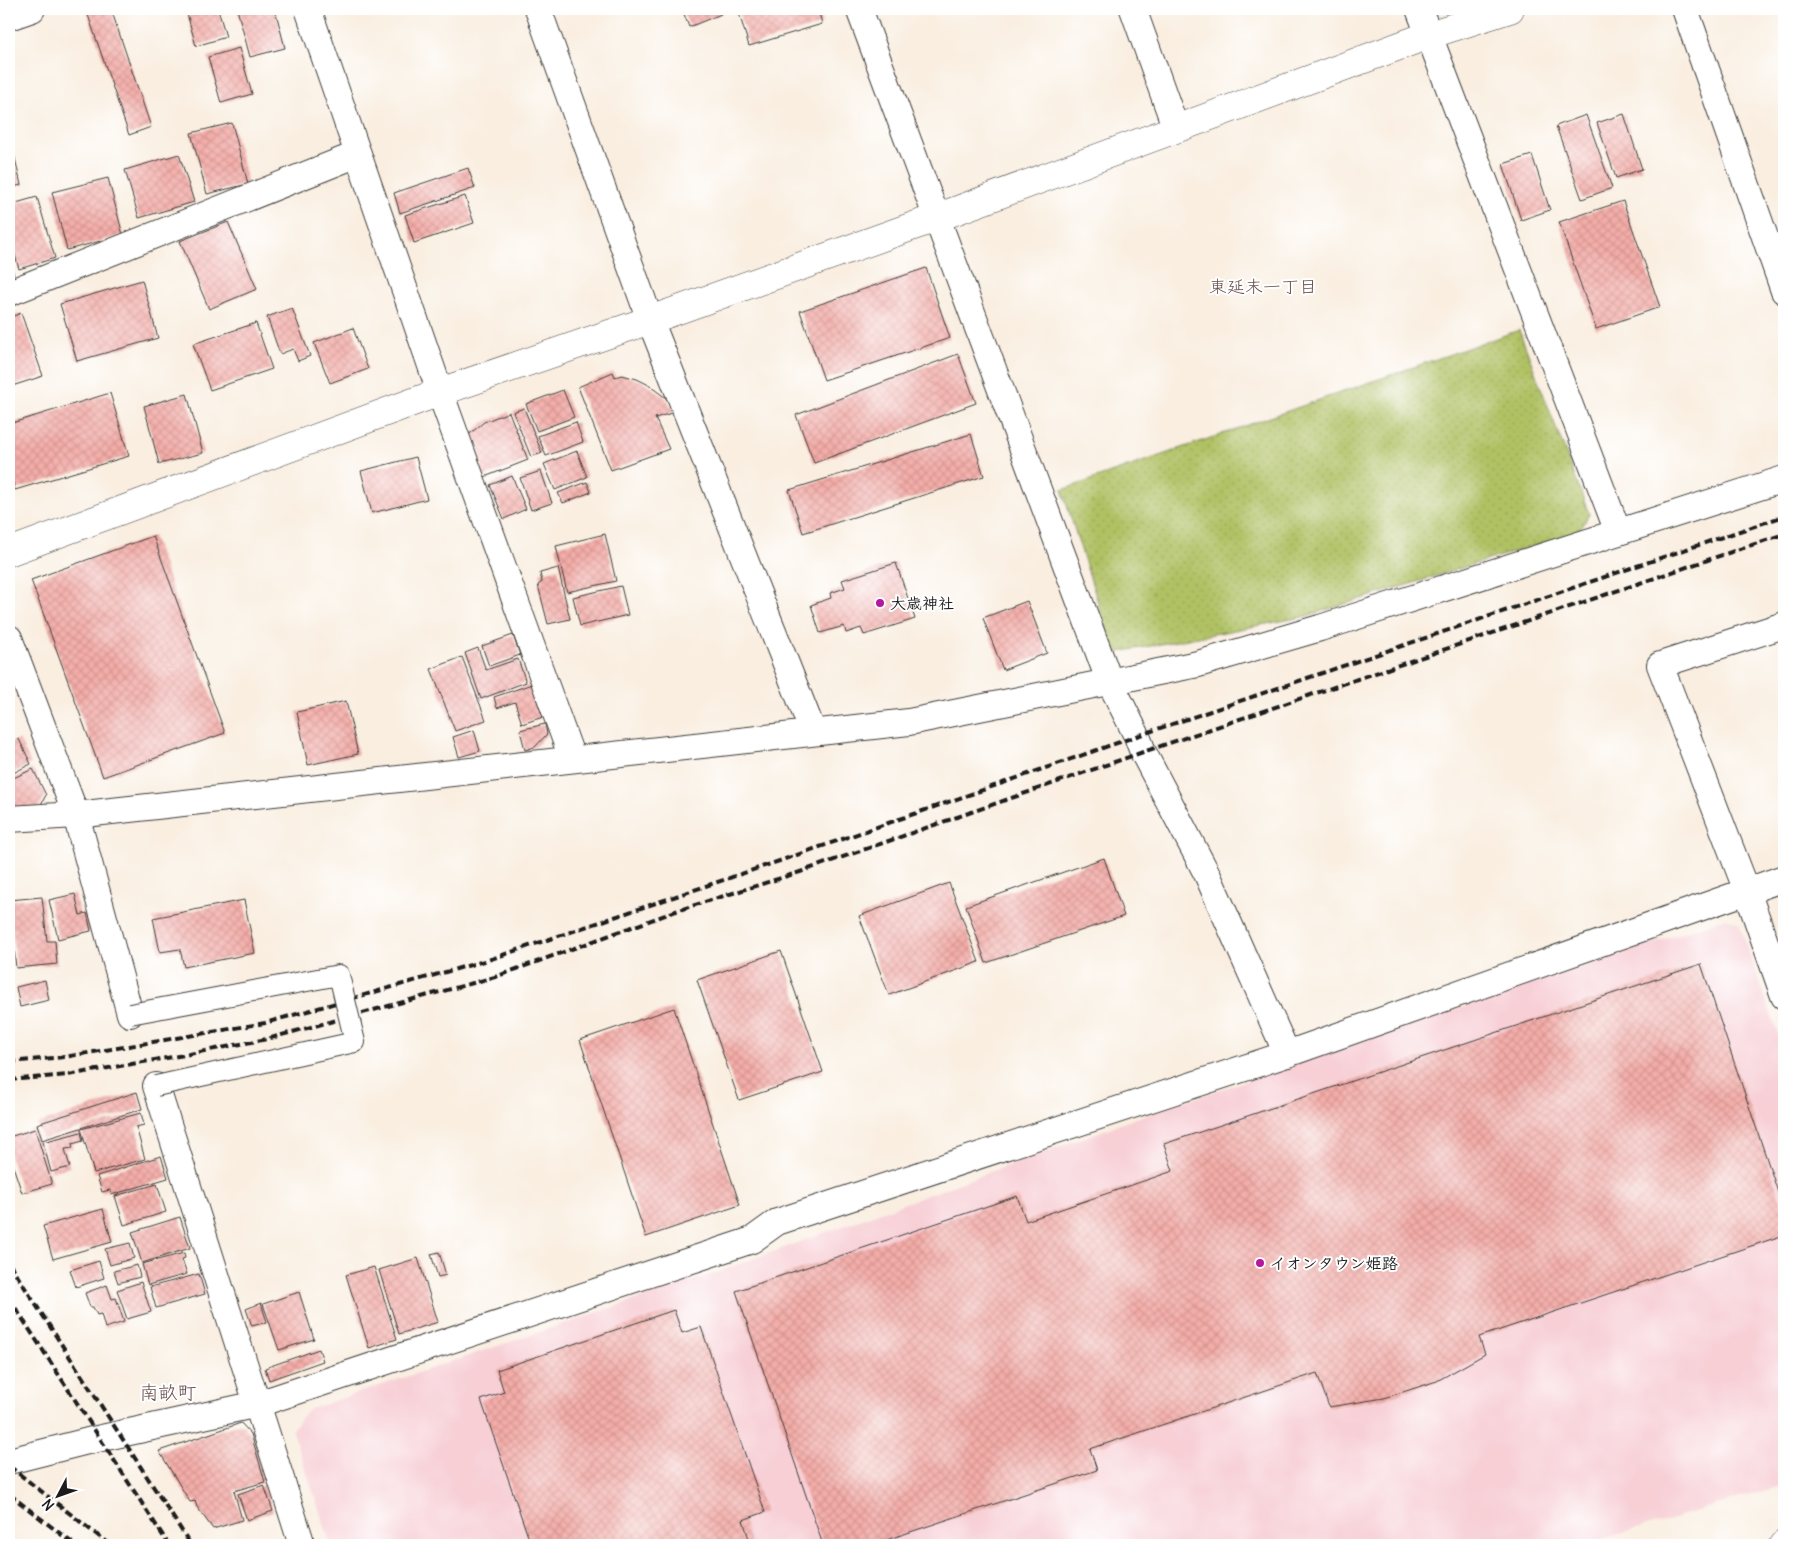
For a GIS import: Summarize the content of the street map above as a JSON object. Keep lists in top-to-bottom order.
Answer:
{
  "districts": ["東延末一丁目", "南畝町"],
  "places": ["大歳神社", "イオンタウン姫路"],
  "north": "bottom left"
}
